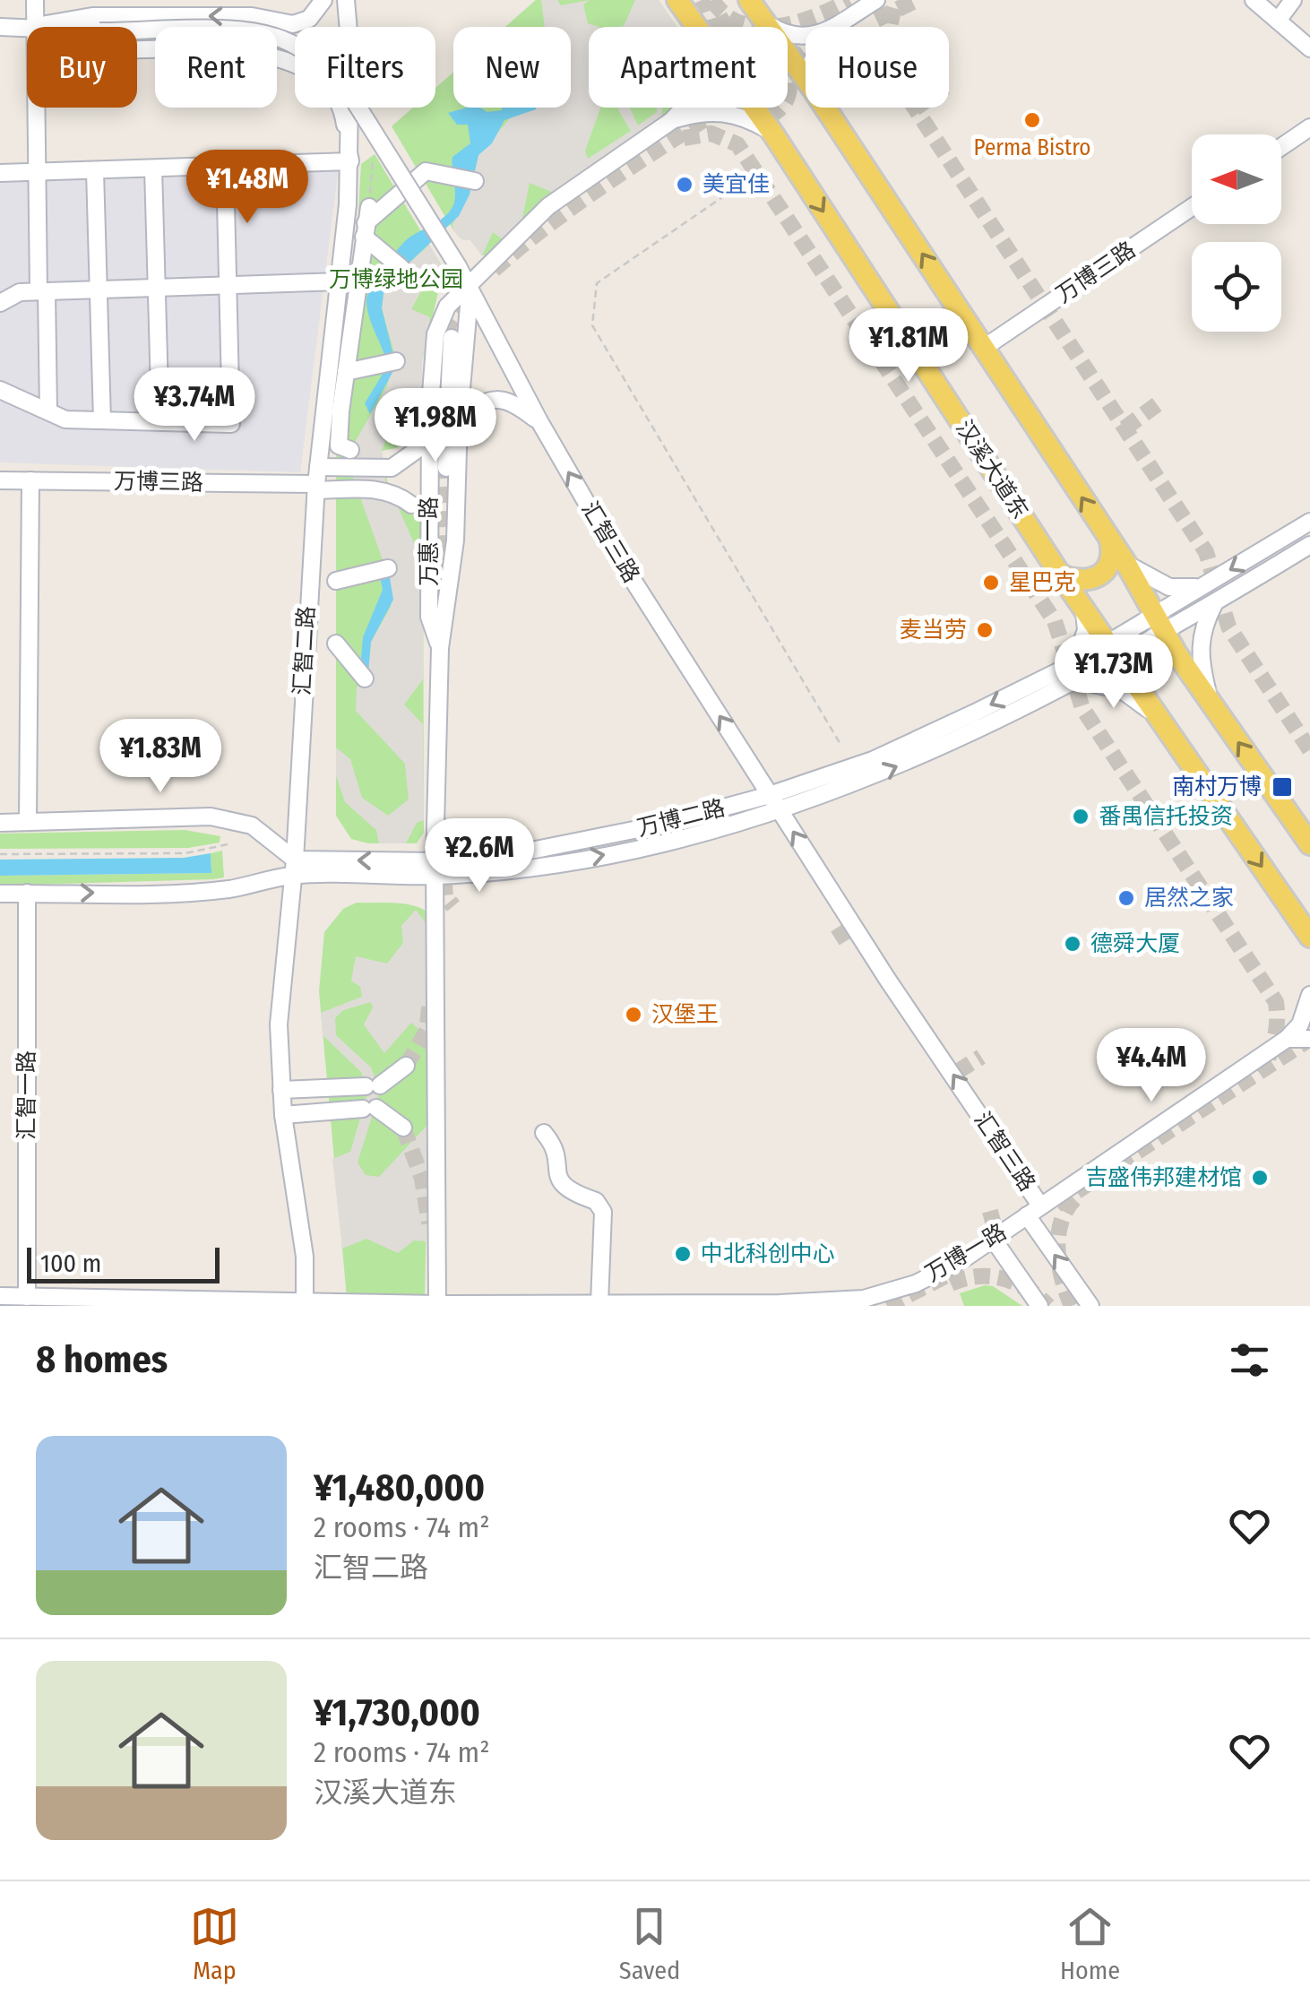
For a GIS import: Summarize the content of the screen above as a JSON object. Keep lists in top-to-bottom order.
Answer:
{
  "streets": {
    "main road": ["汉溪大道东"],
    "street": [
      "万博三路",
      "万惠一路",
      "汇智三路",
      "汇智二路",
      "万博二路",
      "汇智一路",
      "万博一路"
    ]
  },
  "crossings": [
    ["万博三路", "汇智二路"],
    ["汉溪大道东", "万博二路"],
    ["万惠一路", "汇智三路"],
    ["万惠一路", "万博二路"],
    ["万惠一路", "万博一路"],
    ["汇智三路", "万博二路"],
    ["汇智三路", "万博一路"],
    ["汇智二路", "万博二路"],
    ["汇智二路", "万博一路"],
    ["万博二路", "汇智一路"],
    ["汇智一路", "万博一路"]
  ],
  "one_way": ["汇智三路"],
  "parks": ["万博绿地公园"],
  "places": {
    "other": [
      "Perma Bistro",
      "美宜佳",
      "星巴克",
      "麦当劳",
      "番禺信托投资",
      "居然之家",
      "德舜大厦",
      "汉堡王",
      "吉盛伟邦建材馆",
      "中北科创中心"
    ],
    "transit": ["南村万博"]
  },
  "scale_bar": "100 m",
  "north": "left",
  "page": {
    "chip": [
      "Buy",
      "Rent",
      "Filters",
      "New",
      "Apartment",
      "House"
    ],
    "price": [
      "¥1.48M",
      "¥1.81M",
      "¥3.74M",
      "¥1.98M",
      "¥1.73M",
      "¥1.83M",
      "¥2.6M",
      "¥4.4M"
    ],
    "scale": "100 m",
    "heading": "8 homes",
    "list": [
      {
        "name": "¥1,480,000",
        "note": "2 rooms · 74 m² · 汇智二路"
      },
      {
        "name": "¥1,730,000",
        "note": "2 rooms · 74 m² · 汉溪大道东"
      }
    ],
    "tabs": ["Map", "Saved", "Home"]
  }
}
